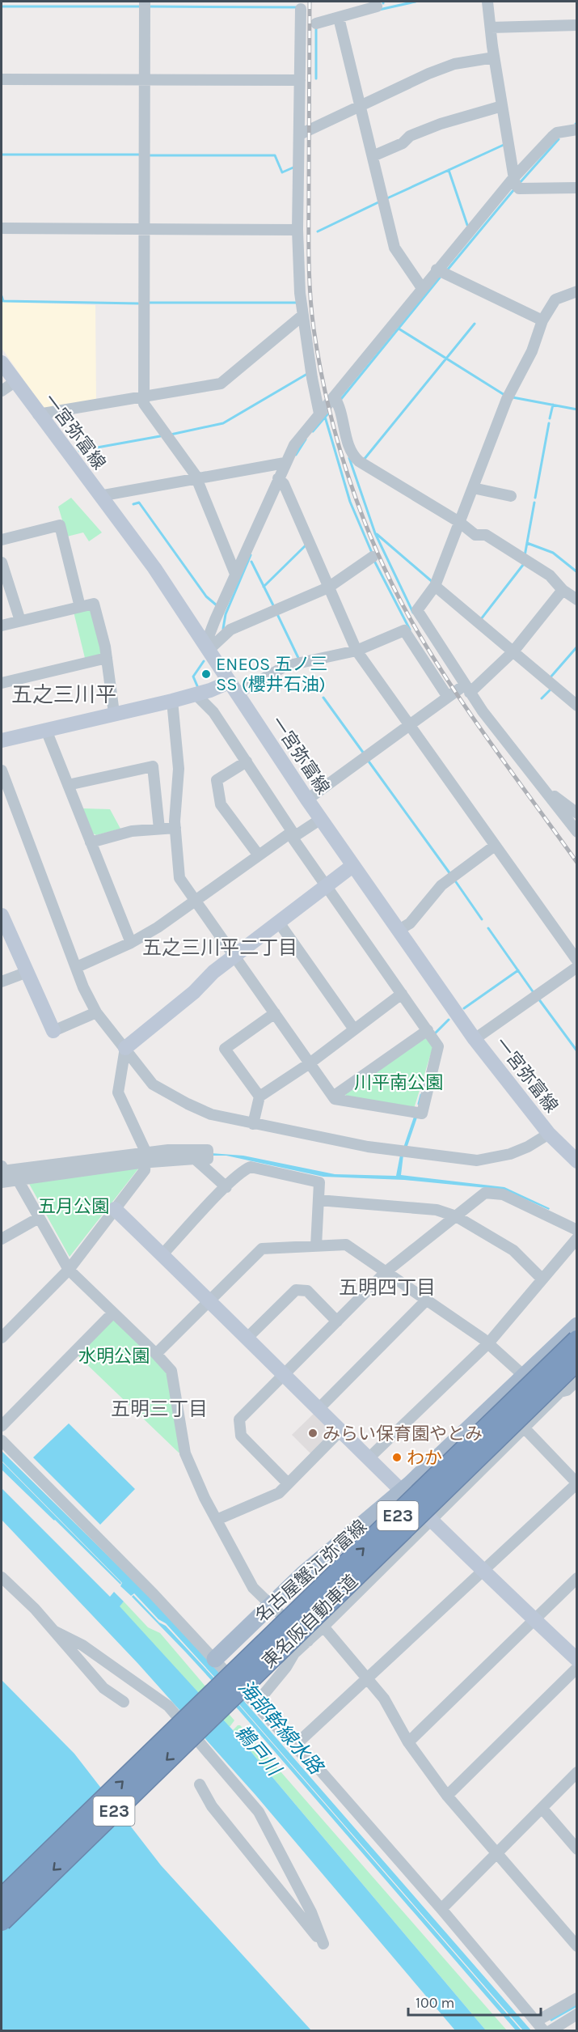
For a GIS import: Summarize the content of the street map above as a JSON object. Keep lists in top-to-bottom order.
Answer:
{
  "streets": {
    "highway": ["E23", "東名阪自動車道"],
    "main road": ["名古屋蟹江弥富線"],
    "street": ["一宮弥富線"]
  },
  "districts": [
    "五之三川平",
    "五之三川平二丁目",
    "五明四丁目",
    "五明三丁目"
  ],
  "water": ["海部幹線水路", "鵜戸川"],
  "parks": ["川平南公園", "五月公園", "水明公園"],
  "places": ["ENEOS 五ノ三 SS (櫻井石油)", "みらい保育園やとみ", "わか"],
  "scale_bar": "100 m"
}
